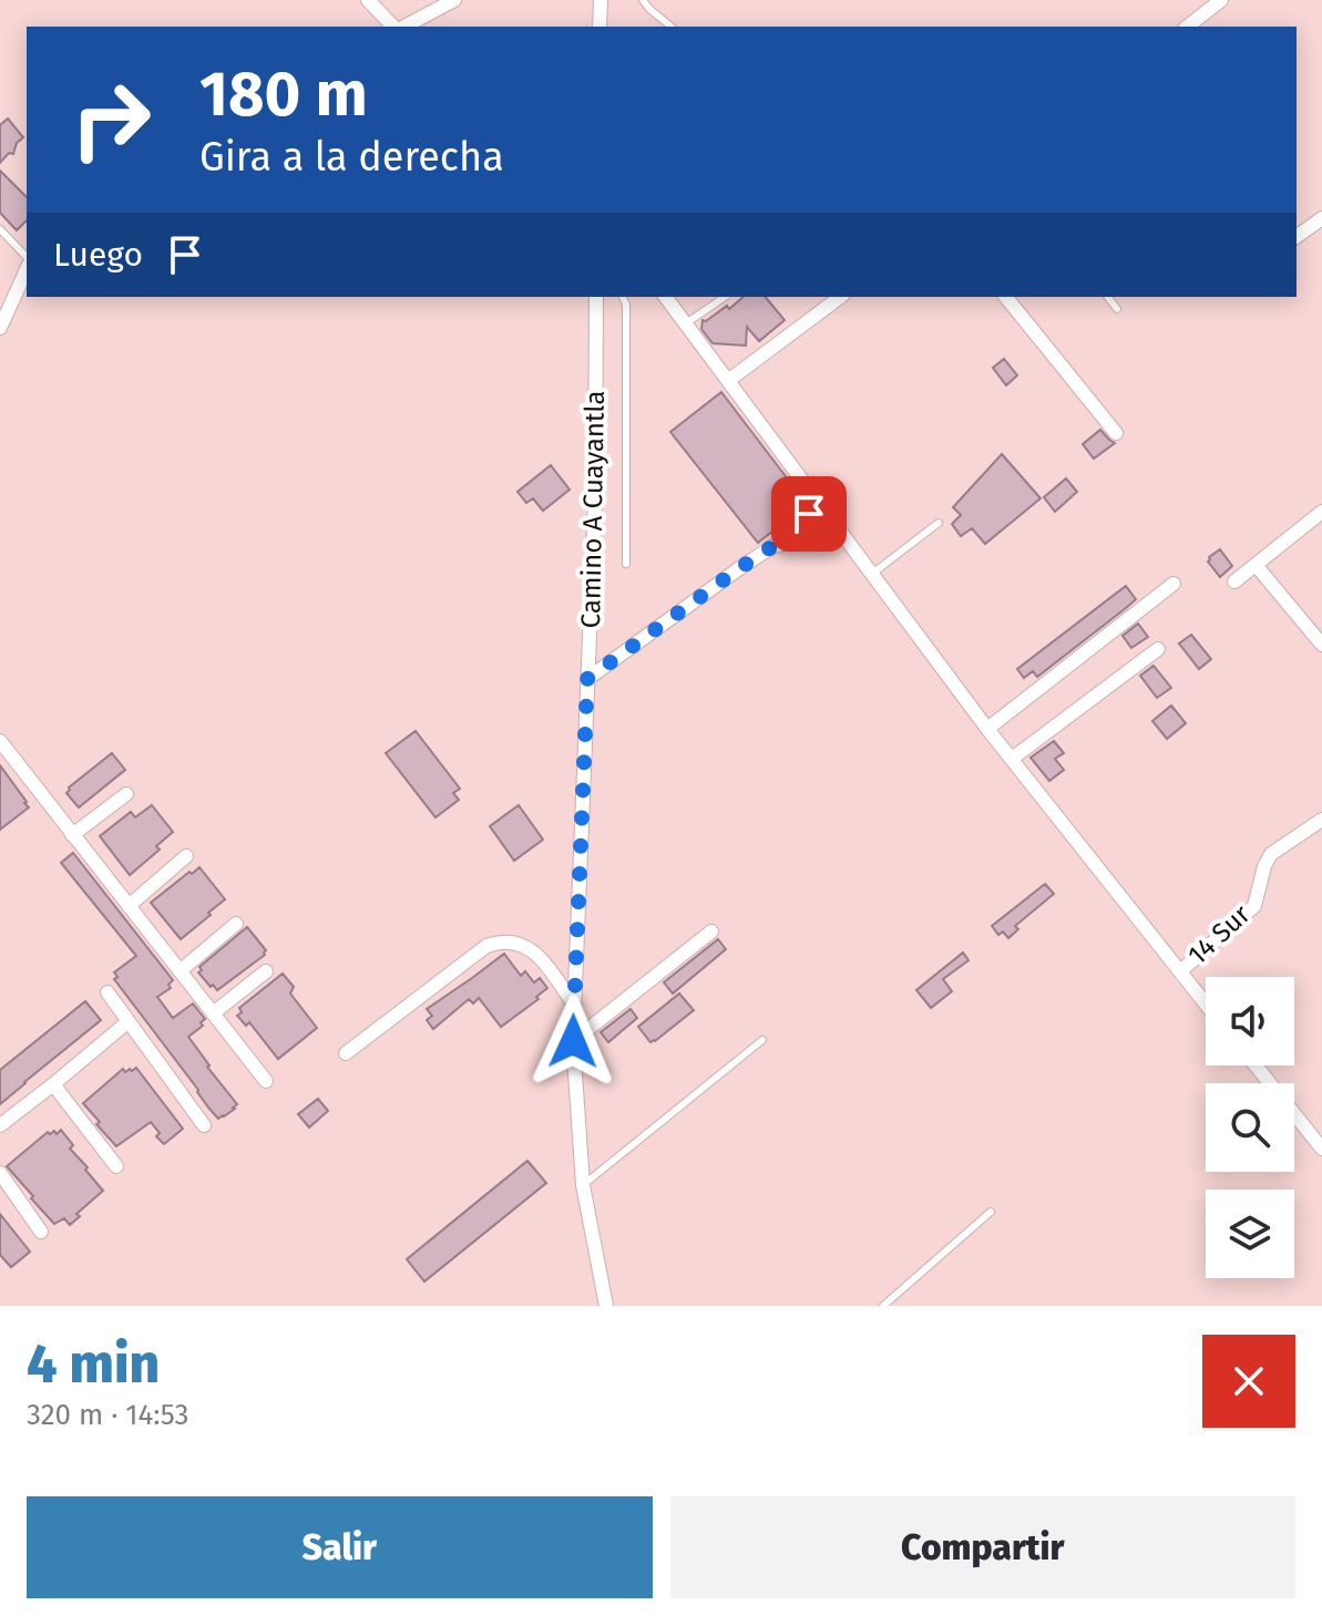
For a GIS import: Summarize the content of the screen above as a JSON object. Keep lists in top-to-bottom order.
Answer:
{
  "streets": {
    "street": ["Camino A Cuayantla", "14 Sur"]
  },
  "page": {
    "turn": ["180 m", "Gira a la derecha"],
    "then": "Luego",
    "heading": ["4 min", "320 m · 14:53"],
    "buttons": ["Salir", "Compartir"]
  }
}
